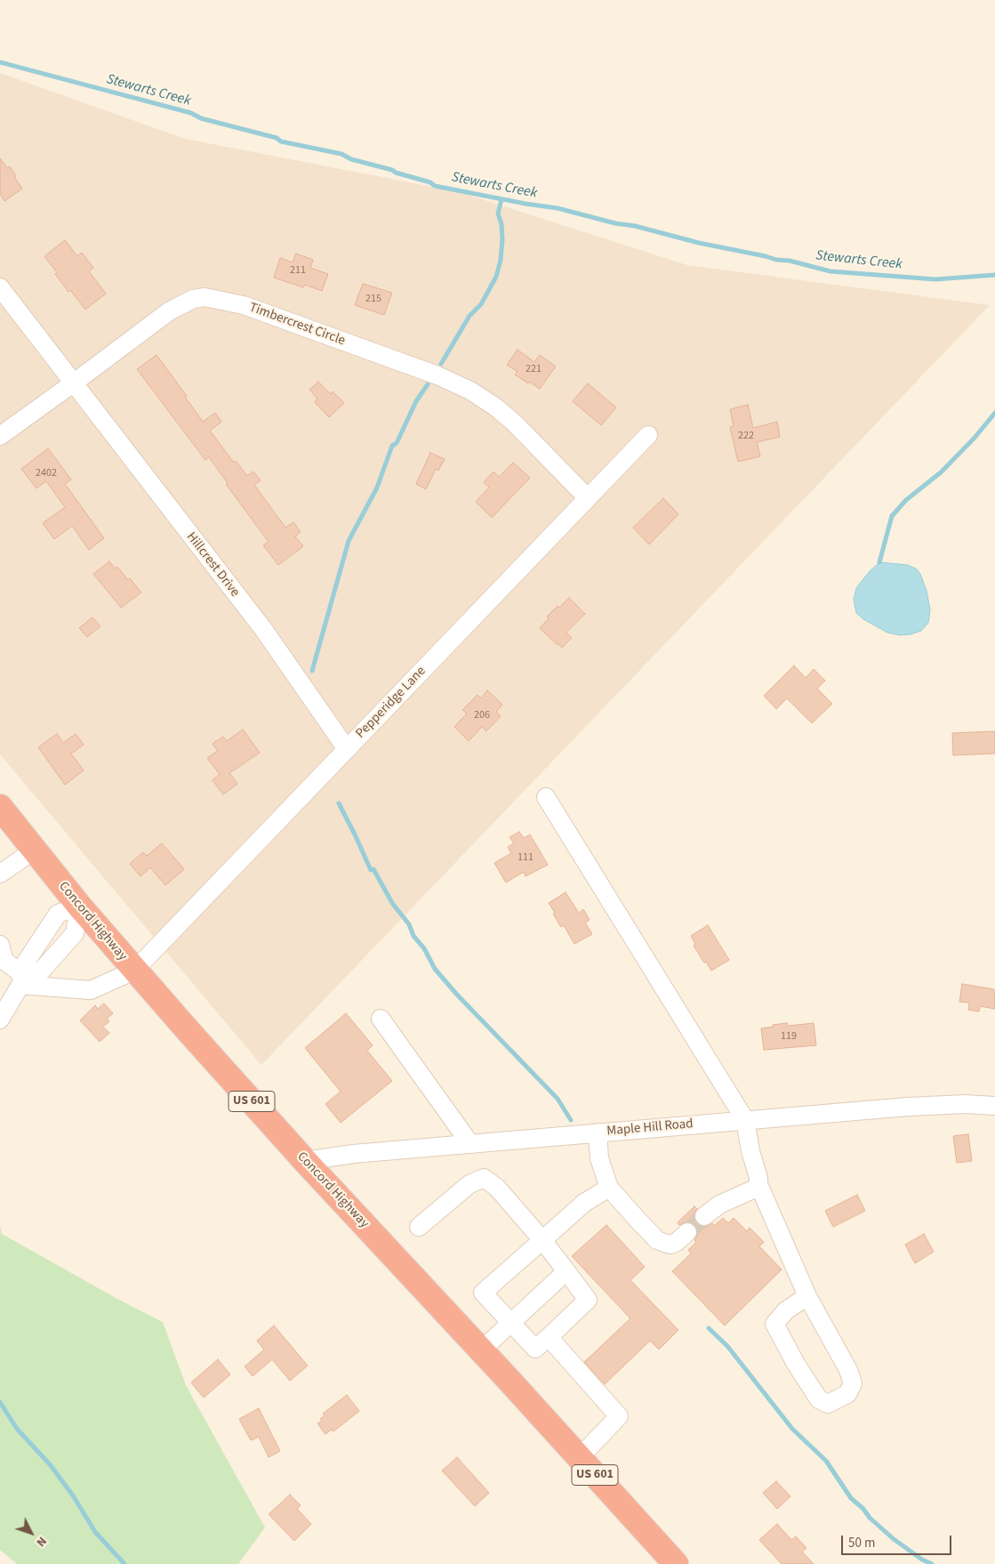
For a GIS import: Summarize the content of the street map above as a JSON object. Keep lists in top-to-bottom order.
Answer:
{
  "streets": {
    "highway": ["Concord Highway", "US 601"],
    "street": [
      "Timbercrest Circle",
      "Hillcrest Drive",
      "Pepperidge Lane",
      "Maple Hill Road"
    ]
  },
  "crossings": [
    ["Timbercrest Circle", "Hillcrest Drive"],
    ["Timbercrest Circle", "Pepperidge Lane"],
    ["Hillcrest Drive", "Pepperidge Lane"],
    ["Pepperidge Lane", "Concord Highway"],
    ["Concord Highway", "Maple Hill Road"]
  ],
  "water": ["Stewarts Creek"],
  "house_numbers": [
    "211",
    "215",
    "221",
    "222",
    "2402",
    "206",
    "111",
    "119"
  ],
  "scale_bar": "50 m",
  "north": "bottom right"
}
